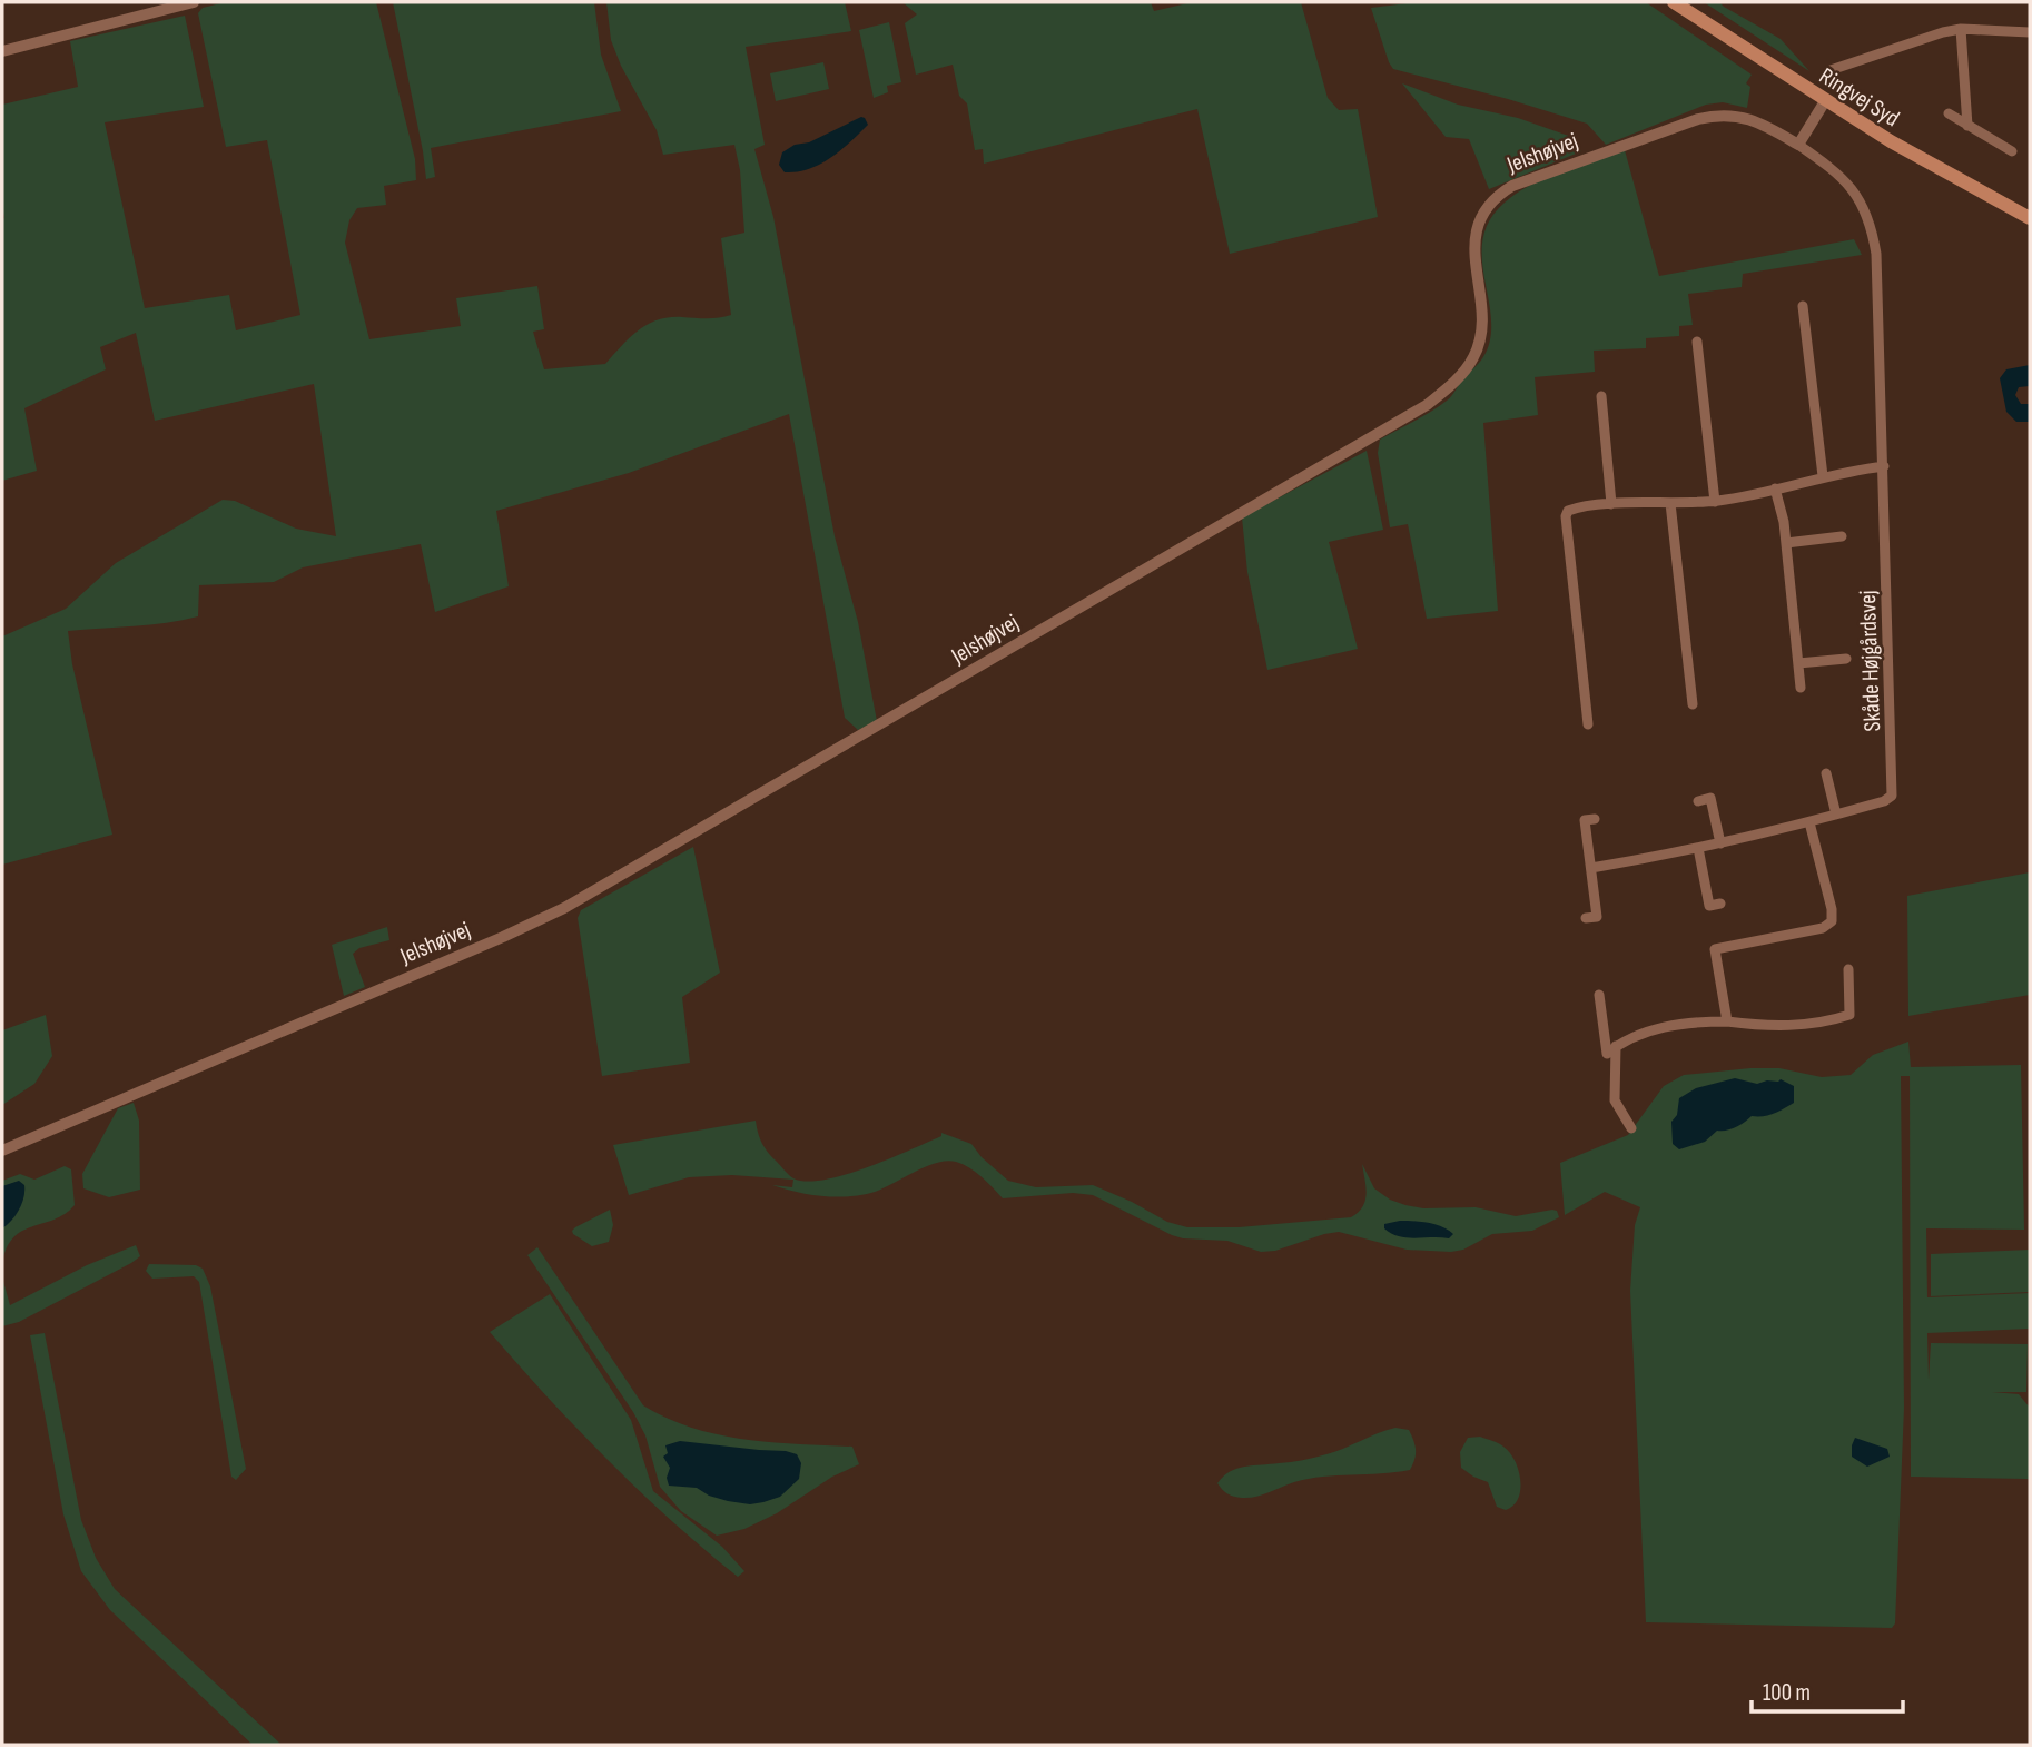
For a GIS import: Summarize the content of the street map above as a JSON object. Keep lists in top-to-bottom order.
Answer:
{
  "streets": {
    "main road": ["Ringvej Syd"],
    "street": ["Jelshøjvej", "Skåde Højgårdsvej"]
  },
  "crossings": [
    ["Jelshøjvej", "Skåde Højgårdsvej"]
  ],
  "scale_bar": "100 m"
}
